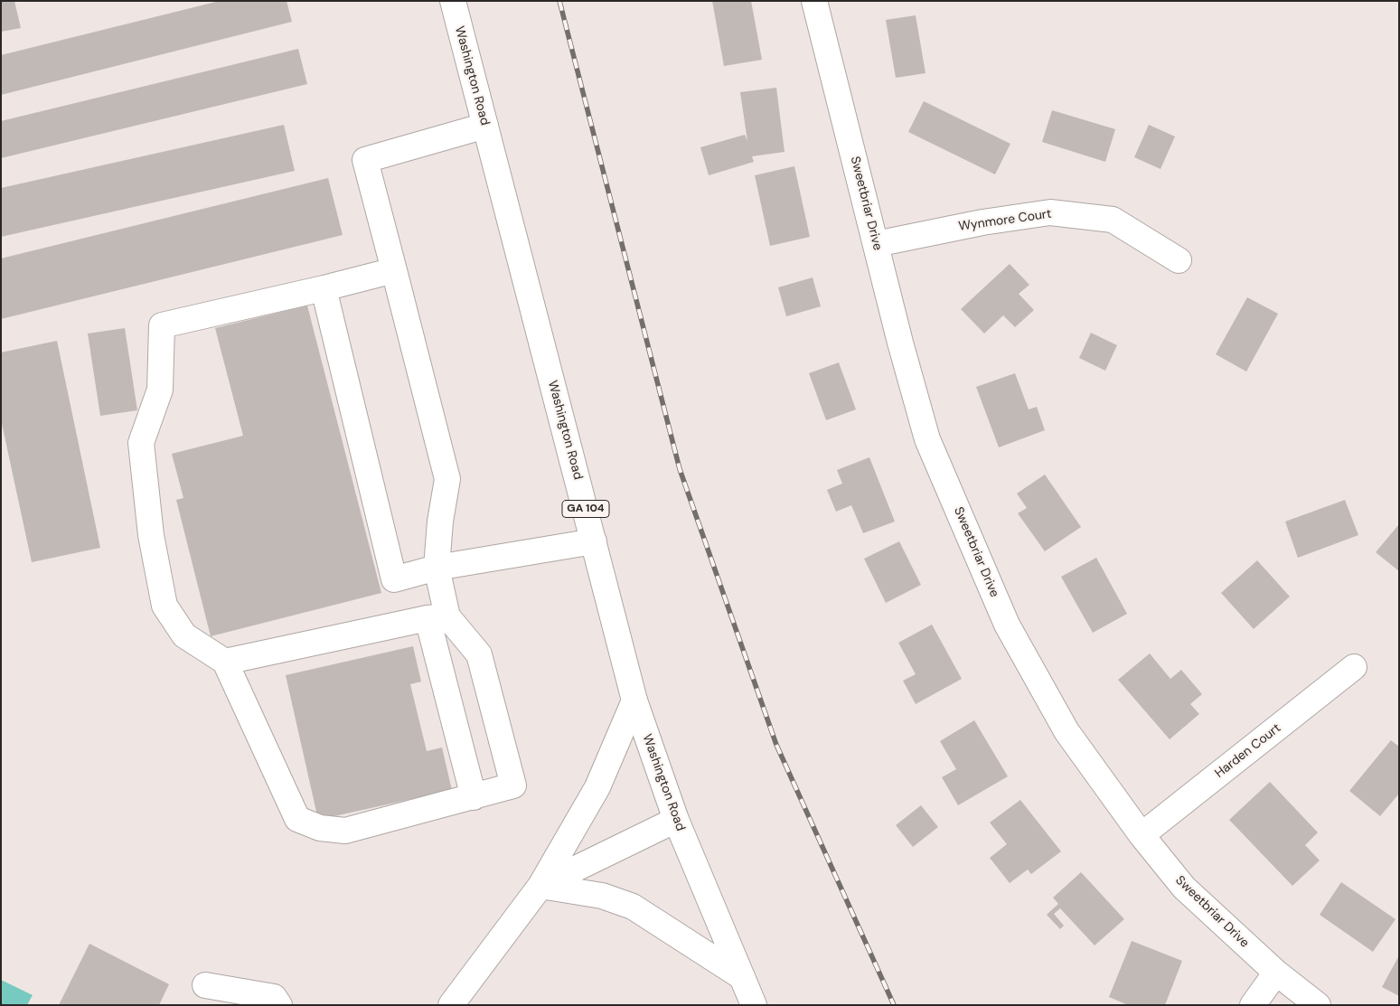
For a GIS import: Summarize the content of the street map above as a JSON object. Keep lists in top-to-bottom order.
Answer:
{
  "streets": {
    "street": [
      "Washington Road",
      "Sweetbriar Drive",
      "Wynmore Court",
      "GA 104",
      "Harden Court"
    ]
  },
  "crossings": [
    ["Sweetbriar Drive", "Wynmore Court"],
    ["Sweetbriar Drive", "Harden Court"]
  ]
}
